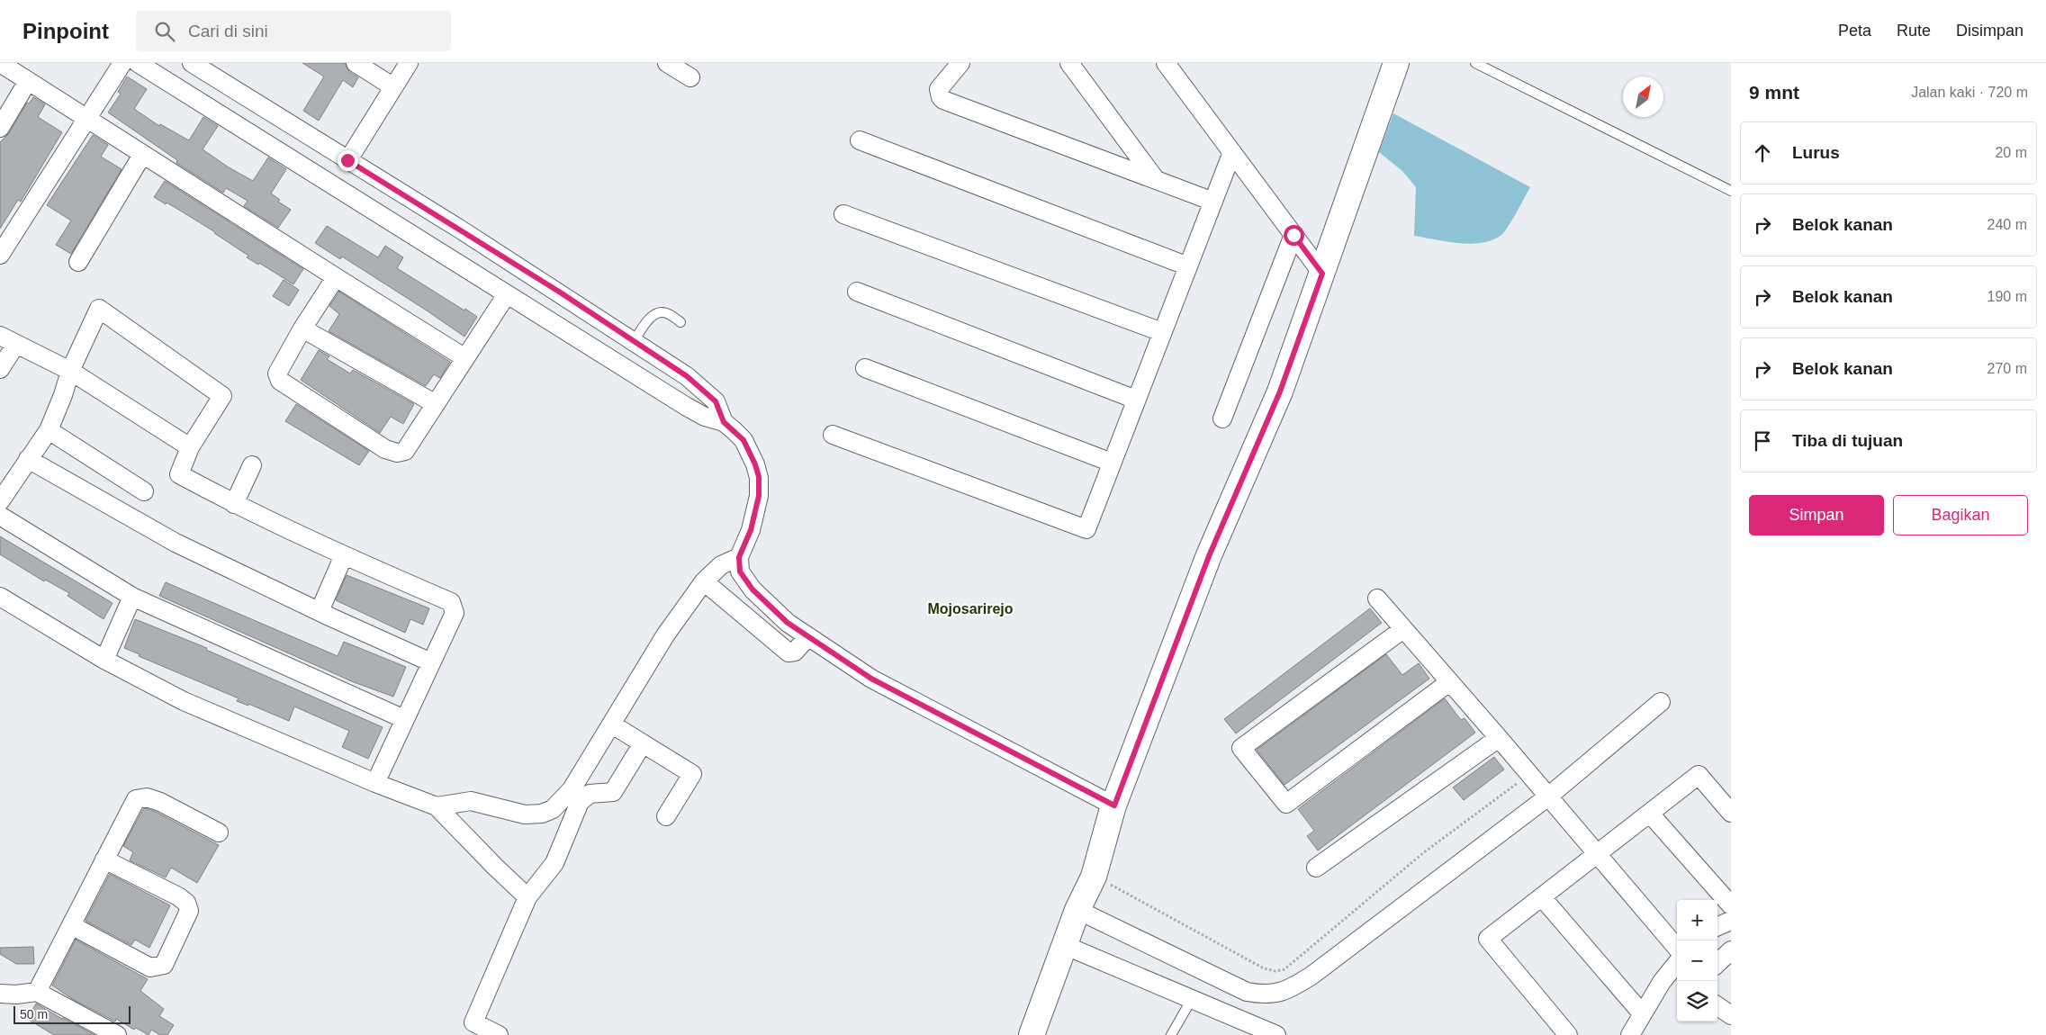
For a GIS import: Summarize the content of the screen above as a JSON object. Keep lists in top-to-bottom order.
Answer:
{
  "districts": ["Mojosarirejo"],
  "scale_bar": "50 m",
  "north": "top right",
  "page": {
    "header": "Pinpoint",
    "search": "Cari di sini",
    "nav": ["Peta", "Rute", "Disimpan"],
    "heading": ["9 mnt", "Jalan kaki · 720 m"],
    "list": [
      ["Lurus", "20 m"],
      ["Belok kanan", "240 m"],
      ["Belok kanan", "190 m"],
      ["Belok kanan", "270 m"],
      "Tiba di tujuan"
    ],
    "buttons": ["Simpan", "Bagikan"],
    "map_buttons": ["+", "−"],
    "scale": "50 m"
  }
}
